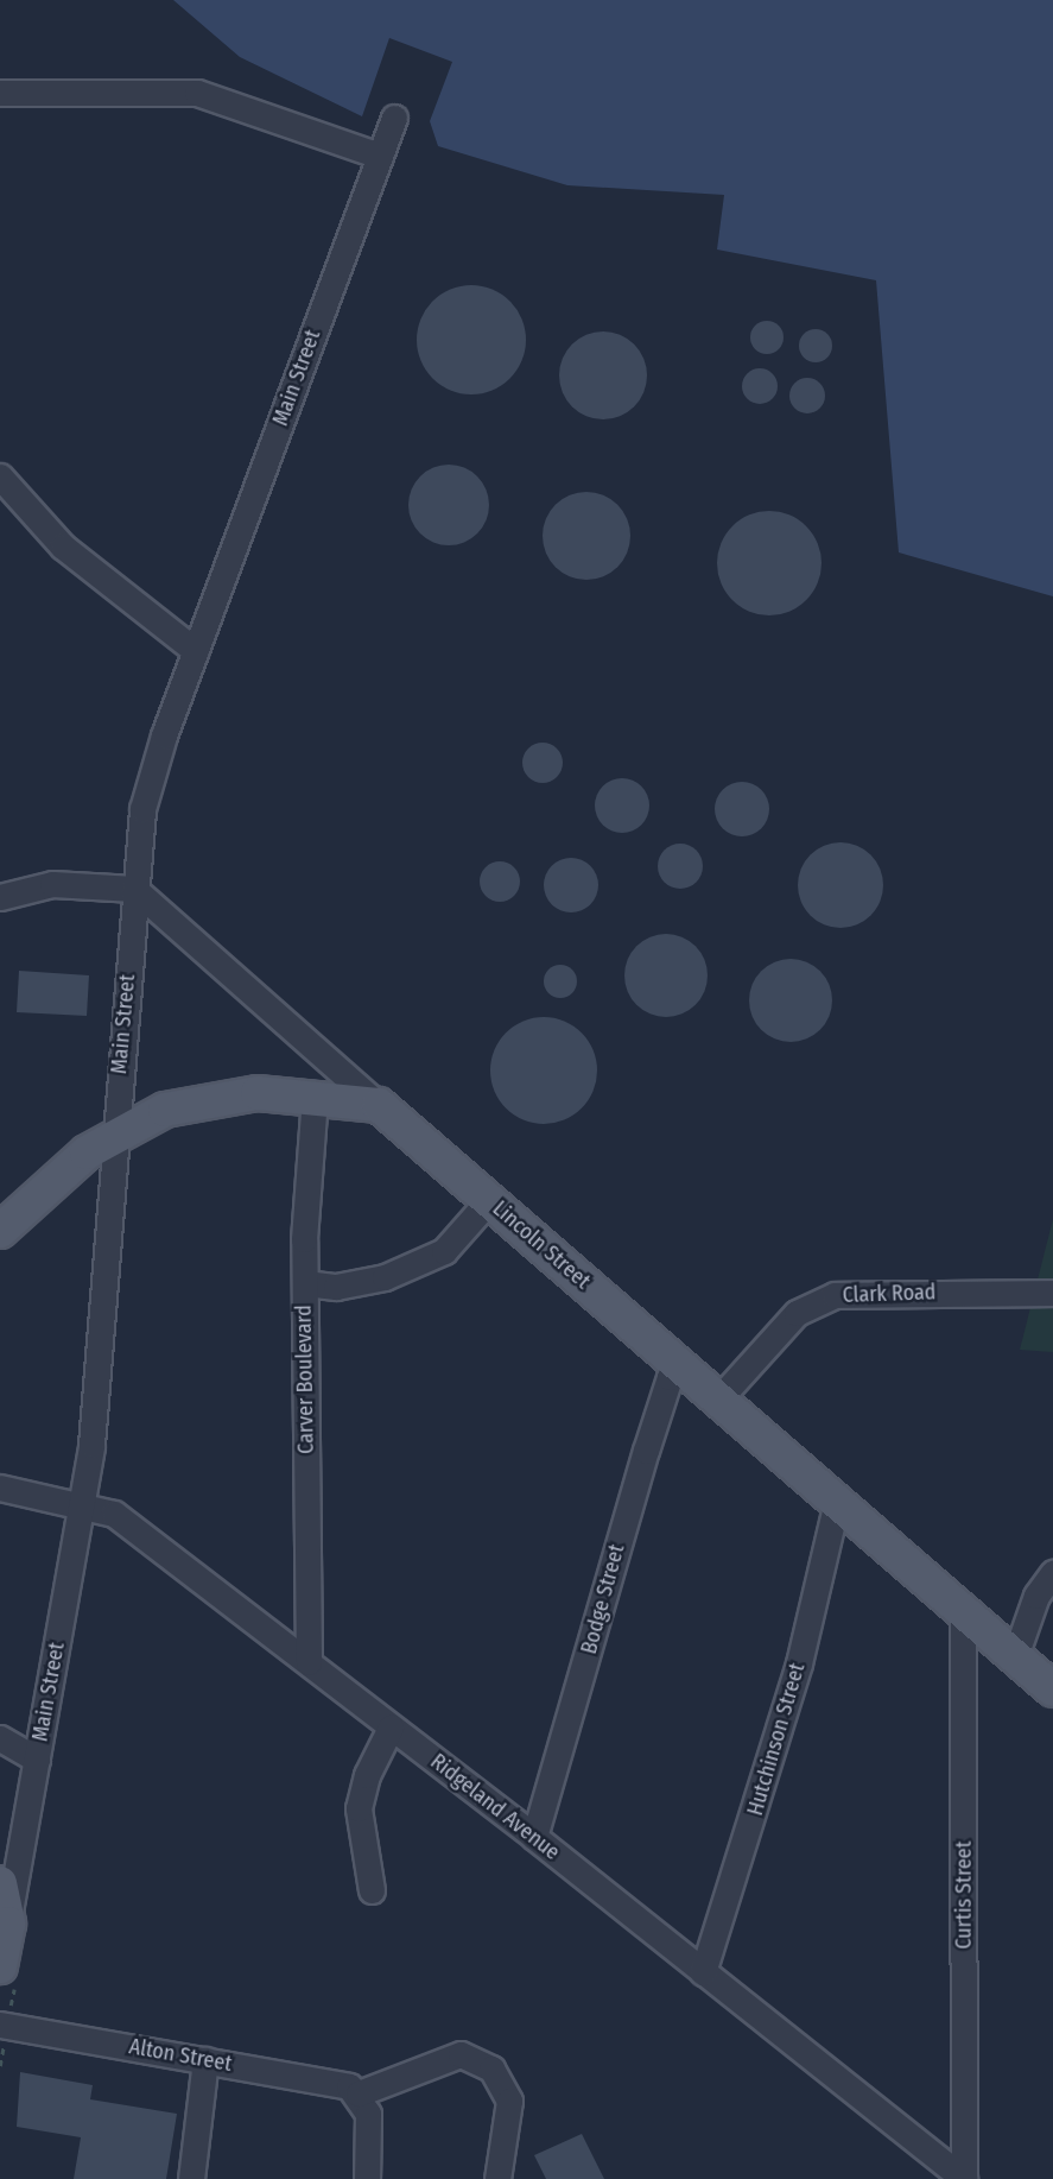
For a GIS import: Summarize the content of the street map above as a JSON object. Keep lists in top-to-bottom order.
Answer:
{
  "streets": {
    "main road": ["Main Street", "Lincoln Street"],
    "street": [
      "Clark Road",
      "Carver Boulevard",
      "Bodge Street",
      "Hutchinson Street",
      "Ridgeland Avenue",
      "Curtis Street",
      "Alton Street"
    ]
  },
  "crossings": [
    ["Main Street", "Lincoln Street"],
    ["Main Street", "Ridgeland Avenue"],
    ["Lincoln Street", "Clark Road"],
    ["Lincoln Street", "Bodge Street"],
    ["Lincoln Street", "Hutchinson Street"],
    ["Lincoln Street", "Curtis Street"],
    ["Carver Boulevard", "Ridgeland Avenue"],
    ["Bodge Street", "Ridgeland Avenue"],
    ["Hutchinson Street", "Ridgeland Avenue"],
    ["Ridgeland Avenue", "Curtis Street"]
  ]
}
